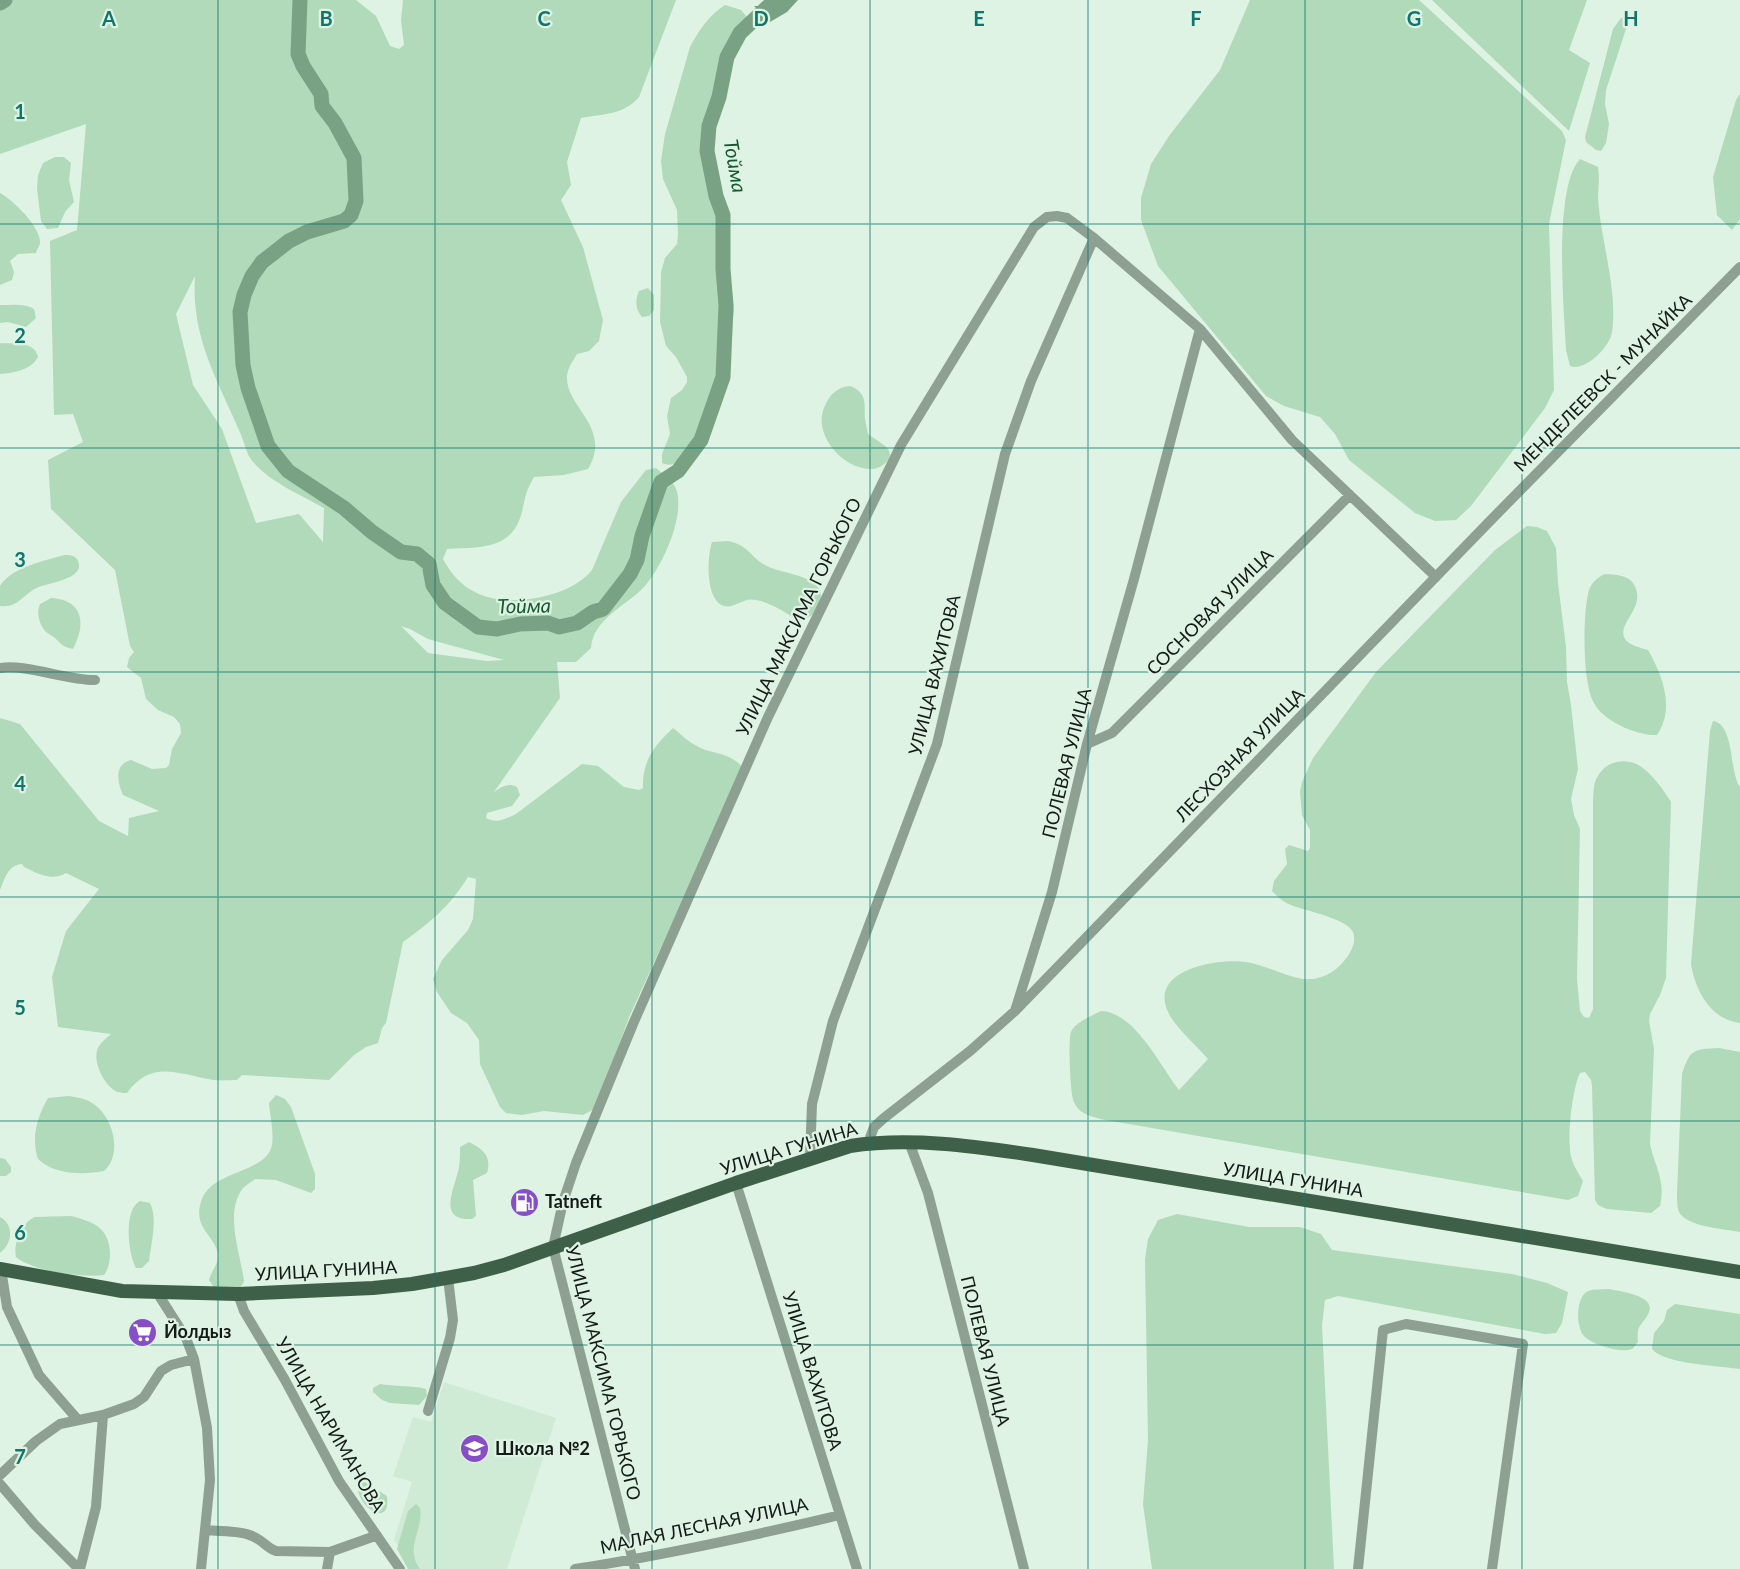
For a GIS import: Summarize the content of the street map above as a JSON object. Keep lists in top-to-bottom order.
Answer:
{
  "streets": {
    "main road": ["УЛИЦА ГУНИНА"],
    "street": [
      "МЕНДЕЛЕЕВСК - МУНАЙКА",
      "СОСНОВАЯ УЛИЦА",
      "УЛИЦА МАКСИМА ГОРЬКОГО",
      "УЛИЦА ВАХИТОВА",
      "ЛЕСХОЗНАЯ УЛИЦА",
      "ПОЛЕВАЯ УЛИЦА",
      "УЛИЦА НАРИМАНОВА",
      "МАЛАЯ ЛЕСНАЯ УЛИЦА"
    ]
  },
  "crossings": [
    ["МЕНДЕЛЕЕВСК - МУНАЙКА", "ЛЕСХОЗНАЯ УЛИЦА"],
    ["СОСНОВАЯ УЛИЦА", "УЛИЦА МАКСИМА ГОРЬКОГО"],
    ["СОСНОВАЯ УЛИЦА", "ПОЛЕВАЯ УЛИЦА"],
    ["УЛИЦА МАКСИМА ГОРЬКОГО", "УЛИЦА ВАХИТОВА"],
    ["УЛИЦА МАКСИМА ГОРЬКОГО", "ЛЕСХОЗНАЯ УЛИЦА"],
    ["УЛИЦА МАКСИМА ГОРЬКОГО", "ПОЛЕВАЯ УЛИЦА"],
    ["УЛИЦА МАКСИМА ГОРЬКОГО", "УЛИЦА ГУНИНА"],
    ["УЛИЦА МАКСИМА ГОРЬКОГО", "МАЛАЯ ЛЕСНАЯ УЛИЦА"],
    ["УЛИЦА ВАХИТОВА", "УЛИЦА ГУНИНА"],
    ["УЛИЦА ВАХИТОВА", "МАЛАЯ ЛЕСНАЯ УЛИЦА"],
    ["ЛЕСХОЗНАЯ УЛИЦА", "ПОЛЕВАЯ УЛИЦА"],
    ["ПОЛЕВАЯ УЛИЦА", "УЛИЦА ГУНИНА"],
    ["УЛИЦА ГУНИНА", "УЛИЦА НАРИМАНОВА"]
  ],
  "water": ["Тойма"],
  "places": {
    "fuel station": ["Tatneft"],
    "supermarket": ["Йолдыз"],
    "school or university": ["Школа №2"]
  },
  "grid": {
    "columns": [
      "A",
      "B",
      "C",
      "D",
      "E",
      "F",
      "G",
      "H"
    ],
    "rows": [
      "1",
      "2",
      "3",
      "4",
      "5",
      "6",
      "7"
    ]
  }
}
